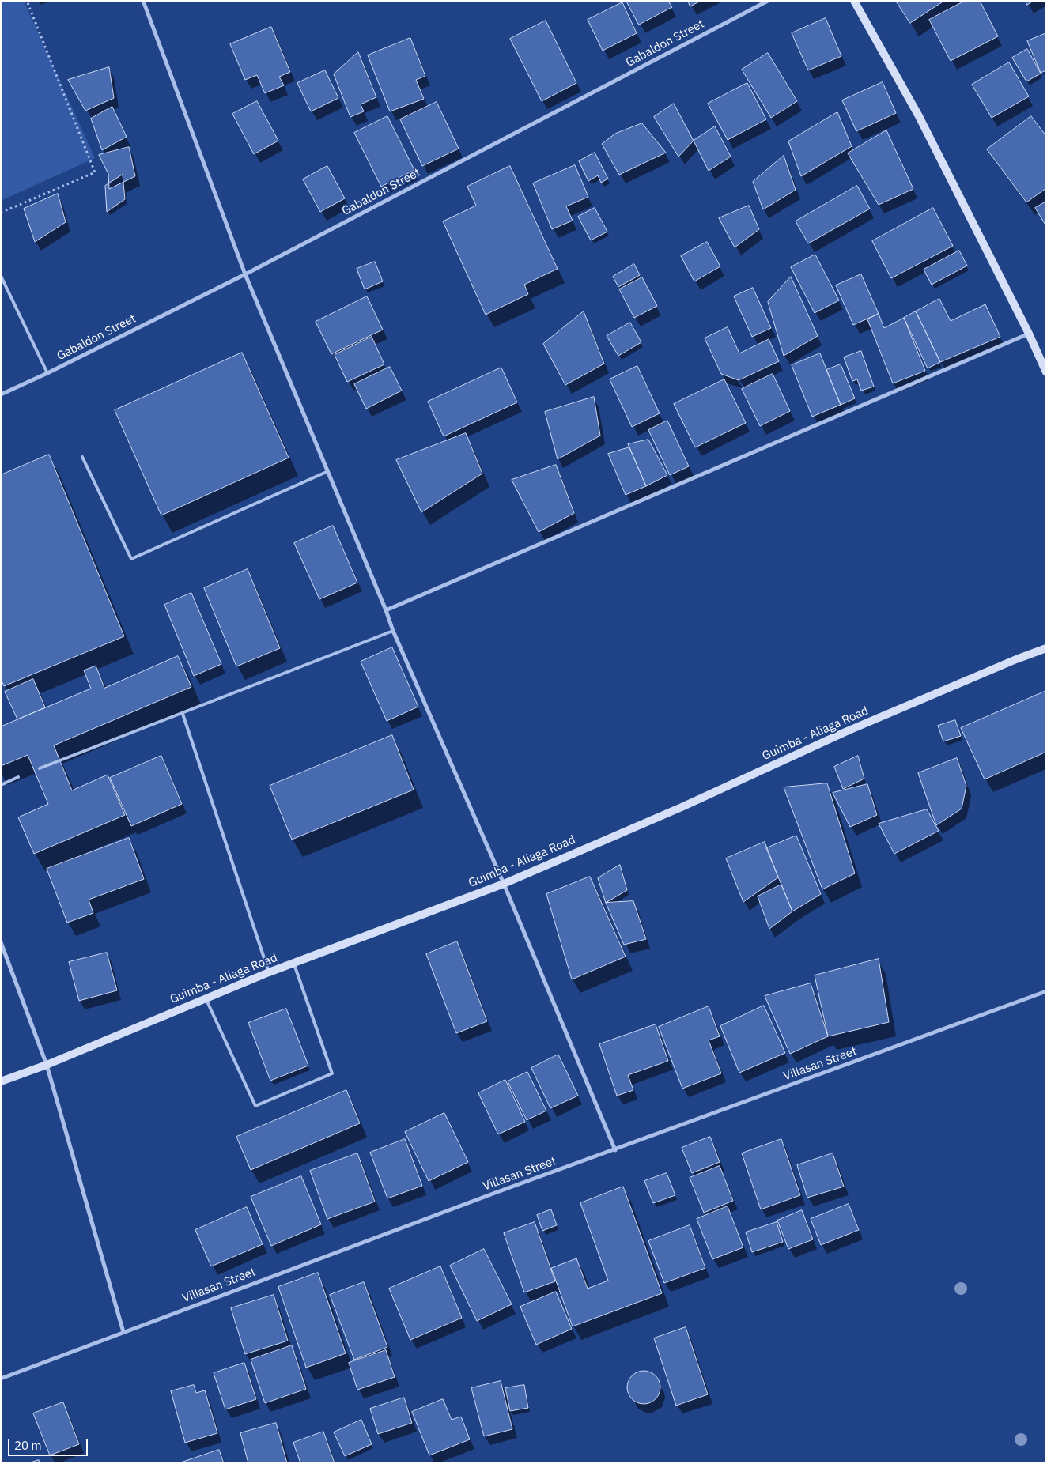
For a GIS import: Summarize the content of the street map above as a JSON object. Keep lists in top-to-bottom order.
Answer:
{
  "streets": {
    "main road": ["Guimba - Aliaga Road"],
    "street": ["Gabaldon Street", "Villasan Street"]
  },
  "scale_bar": "20 m"
}
